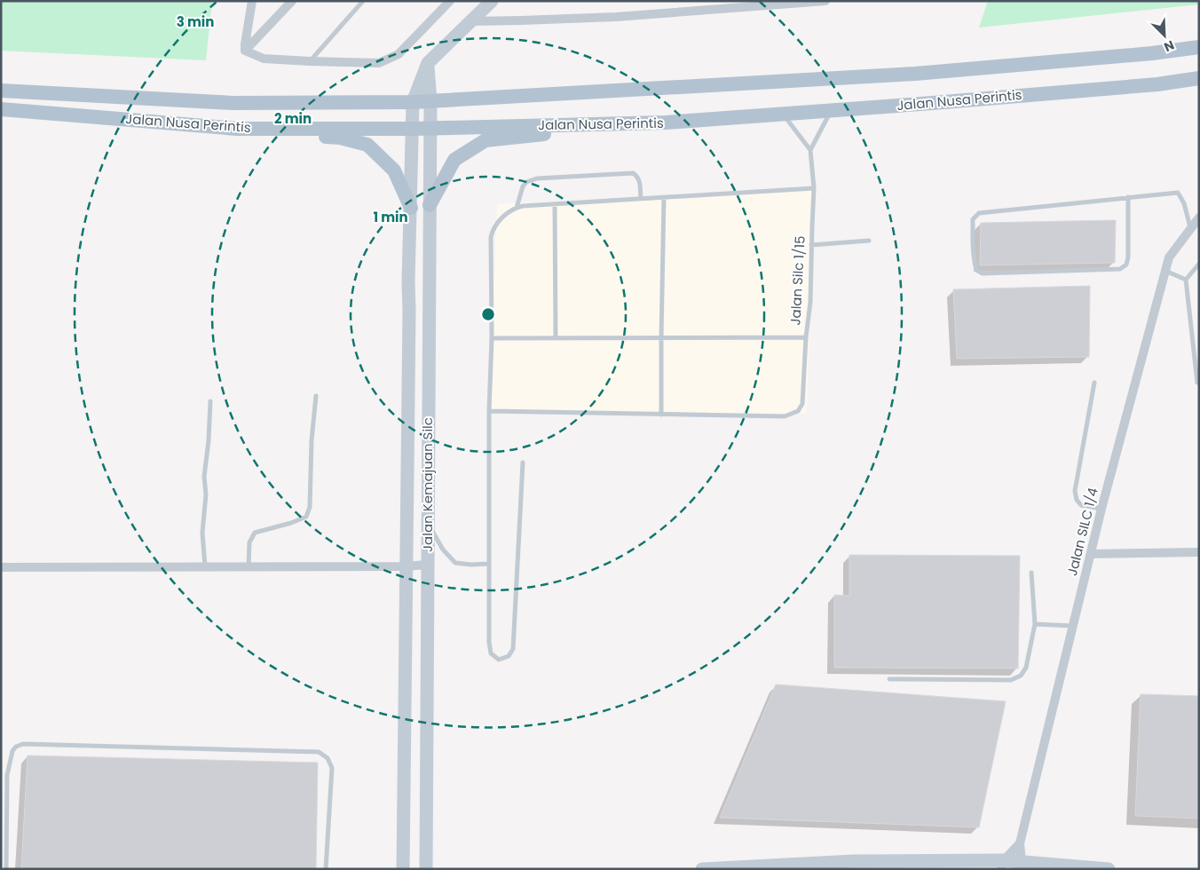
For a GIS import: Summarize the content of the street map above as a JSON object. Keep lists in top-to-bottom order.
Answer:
{
  "streets": {
    "main road": ["Jalan Nusa Perintis"],
    "street": ["Jalan Kemajuan Silc", "Jalan SILC 1/4"],
    "lane": ["Jalan Silc 1/15"]
  },
  "crossings": [
    ["Jalan Nusa Perintis", "Jalan Kemajuan Silc"]
  ],
  "north": "bottom right",
  "rings": ["3 min", "2 min", "1 min"]
}
